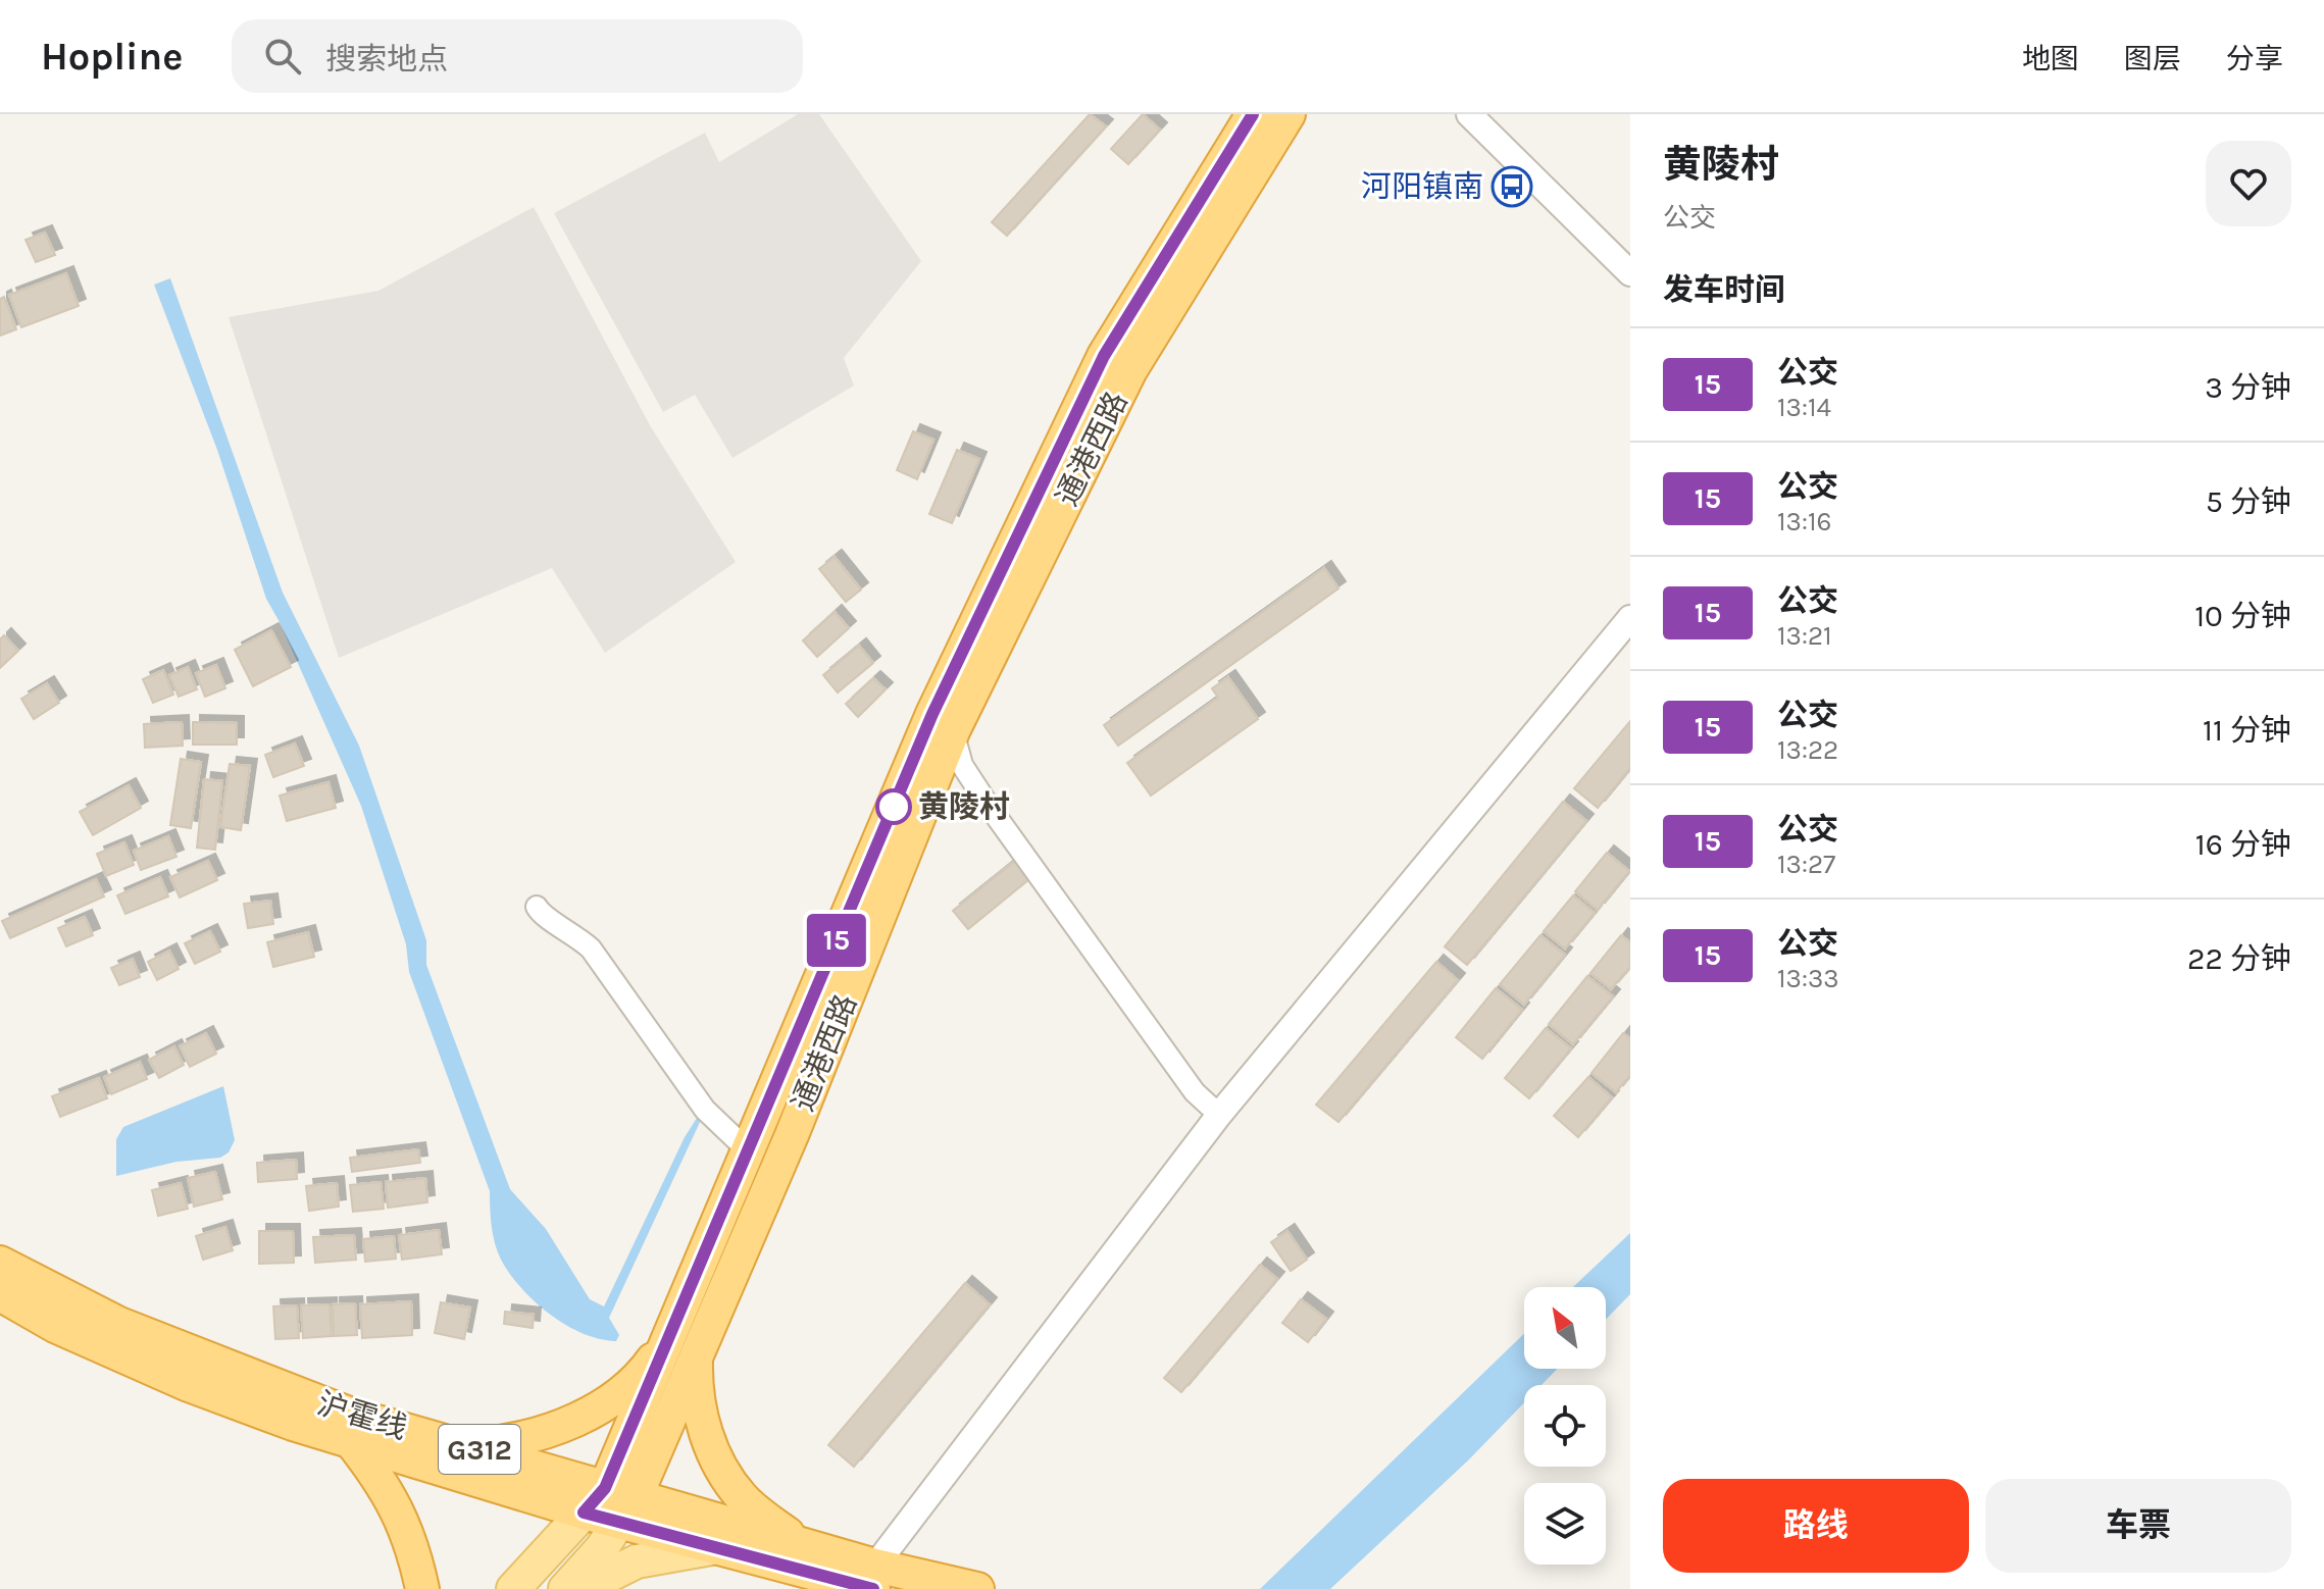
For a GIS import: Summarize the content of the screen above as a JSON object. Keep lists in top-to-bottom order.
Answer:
{
  "streets": {
    "highway": ["通港西路", "沪霍线", "G312"]
  },
  "crossings": [
    ["通港西路", "沪霍线"]
  ],
  "places": {
    "bus stop": ["河阳镇南"],
    "other": ["黄陵村"]
  },
  "lines": ["bus line 15"],
  "north": "top left",
  "page": {
    "header": "Hopline",
    "search": "搜索地点",
    "nav": ["地图", "图层", "分享"],
    "on_map": "15",
    "heading": [
      ["黄陵村", "公交"],
      "发车时间"
    ],
    "list": [
      {
        "mark": "15",
        "name": "公交",
        "note": "13:14",
        "value": "3 分钟"
      },
      {
        "mark": "15",
        "name": "公交",
        "note": "13:16",
        "value": "5 分钟"
      },
      {
        "mark": "15",
        "name": "公交",
        "note": "13:21",
        "value": "10 分钟"
      },
      {
        "mark": "15",
        "name": "公交",
        "note": "13:22",
        "value": "11 分钟"
      },
      {
        "mark": "15",
        "name": "公交",
        "note": "13:27",
        "value": "16 分钟"
      },
      {
        "mark": "15",
        "name": "公交",
        "note": "13:33",
        "value": "22 分钟"
      }
    ],
    "buttons": ["路线", "车票"]
  }
}
